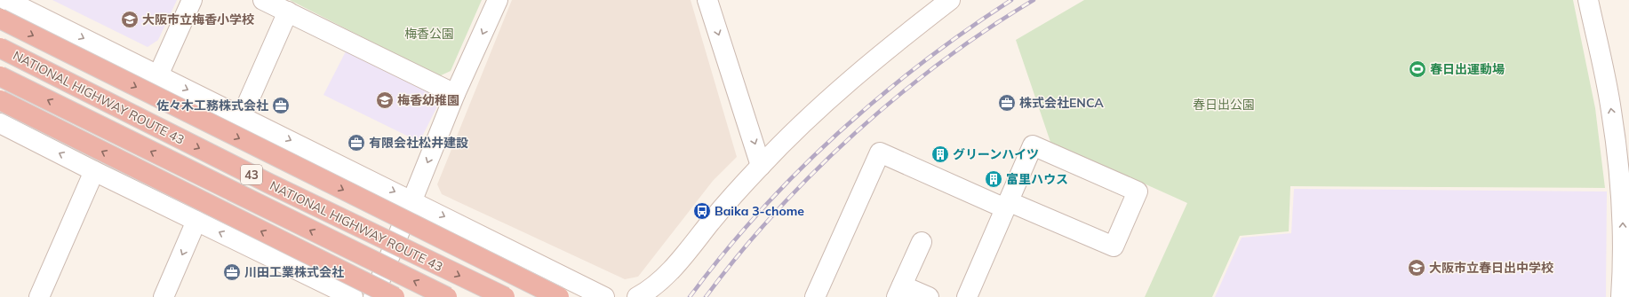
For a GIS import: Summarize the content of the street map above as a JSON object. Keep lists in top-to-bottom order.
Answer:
{
  "streets": {
    "highway": ["NATIONAL HIGHWAY ROUTE 43", "43"]
  },
  "parks": ["梅香公園", "春日出公園"],
  "places": {
    "school or university": ["大阪市立梅香小学校", "梅香幼稚園", "大阪市立春日出中学校"],
    "sports": ["春日出運動場"],
    "office": [
      "株式会社ENCA",
      "佐々木工務株式会社",
      "有限会社松井建設",
      "川田工業株式会社"
    ],
    "building": ["グリーンハイツ", "富里ハウス"],
    "bus stop": ["Baika 3-chome"]
  }
}
